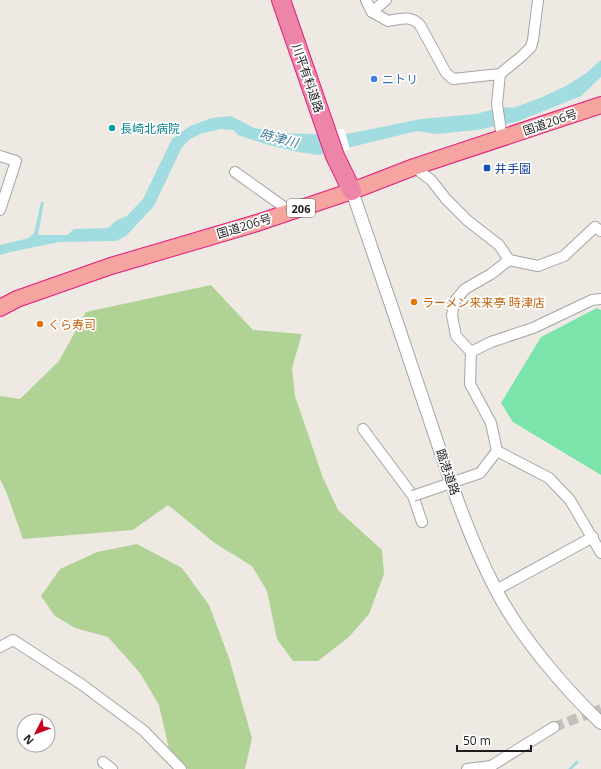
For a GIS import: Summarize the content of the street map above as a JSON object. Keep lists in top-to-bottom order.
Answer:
{
  "streets": {
    "highway": ["川平有料道路", "国道206号", "206"],
    "street": ["臨港道路"]
  },
  "crossings": [
    ["川平有料道路", "国道206号"],
    ["川平有料道路", "臨港道路"],
    ["国道206号", "臨港道路"]
  ],
  "water": ["時津川"],
  "places": {
    "other": [
      "ニトリ",
      "長崎北病院",
      "ラーメン来来亭 時津店",
      "くら寿司"
    ],
    "transit": ["井手園"]
  },
  "scale_bar": "50 m",
  "north": "bottom left"
}
